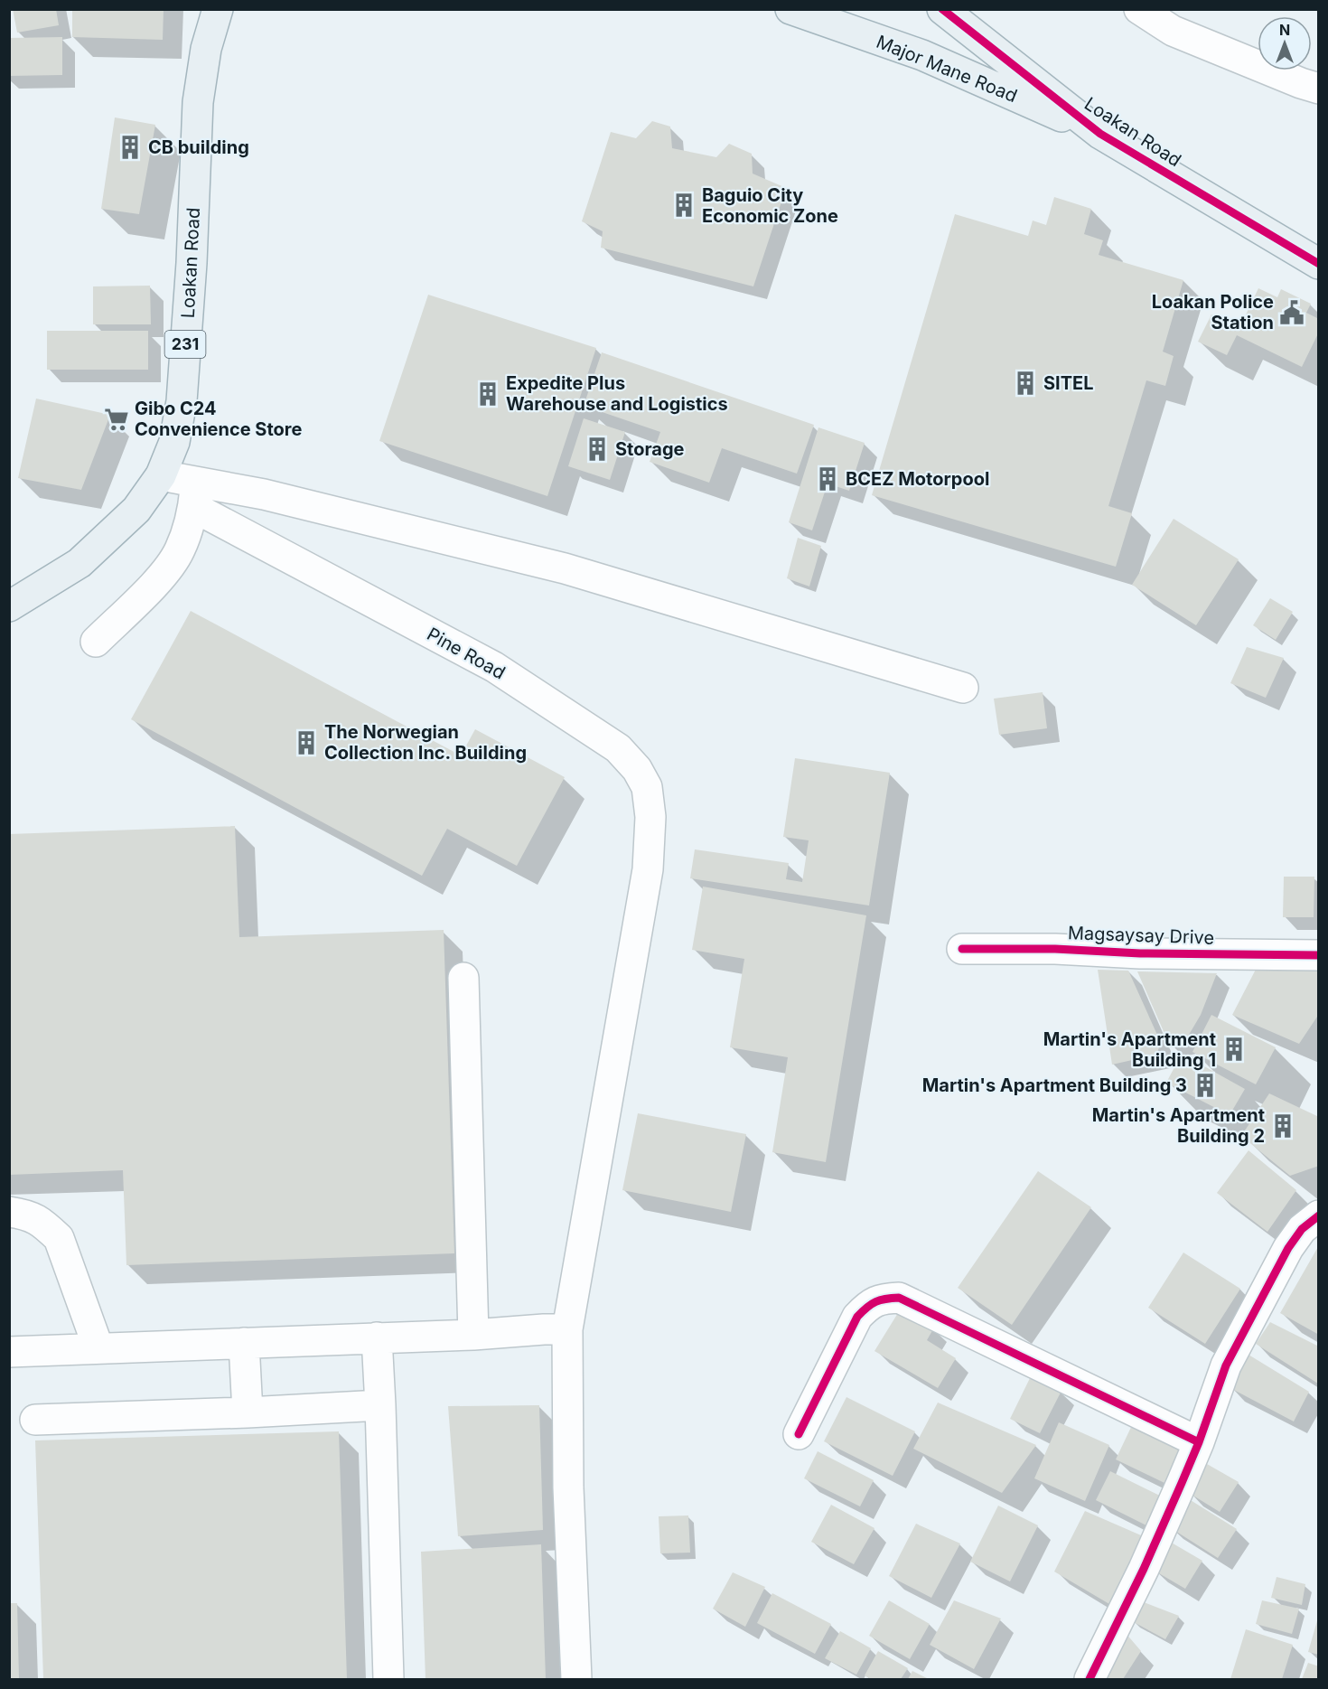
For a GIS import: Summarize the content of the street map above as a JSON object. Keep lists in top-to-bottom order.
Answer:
{
  "streets": {
    "main road": ["Major Mane Road", "Loakan Road", "231"],
    "street": ["Pine Road", "Magsaysay Drive"]
  },
  "crossings": [
    ["Major Mane Road", "Loakan Road"]
  ],
  "places": {
    "building": [
      "CB building",
      "Baguio City Economic Zone",
      "SITEL",
      "Expedite Plus Warehouse and Logistics",
      "Storage",
      "BCEZ Motorpool",
      "The Norwegian Collection Inc. Building",
      "Martin's Apartment Building 1",
      "Martin's Apartment Building 3",
      "Martin's Apartment Building 2"
    ],
    "public building": ["Loakan Police Station"],
    "supermarket": ["Gibo C24 Convenience Store"]
  },
  "north": "top"
}
